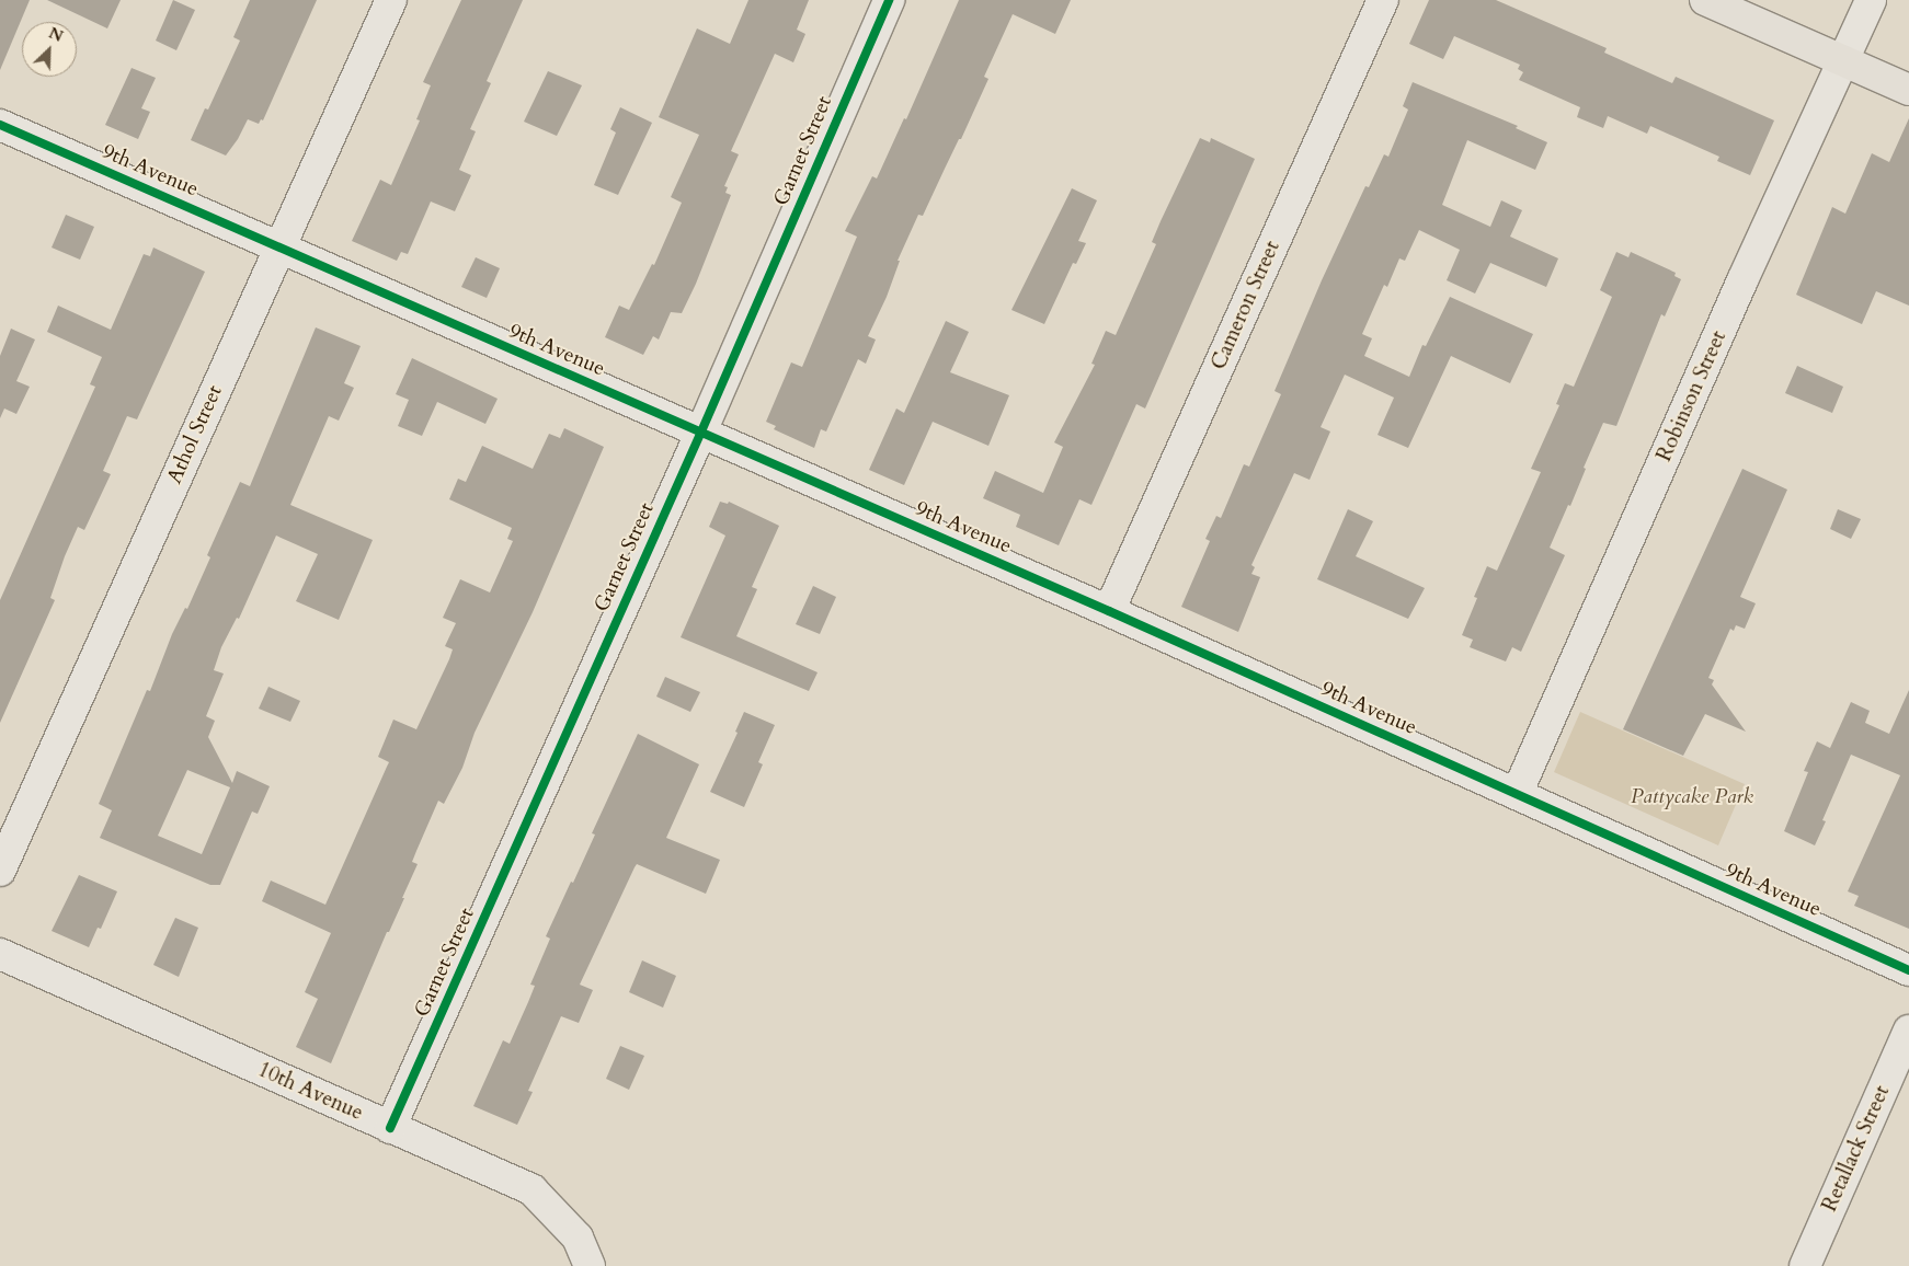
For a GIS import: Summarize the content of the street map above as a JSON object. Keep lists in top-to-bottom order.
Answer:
{
  "streets": {
    "street": [
      "Garnet Street",
      "9th Avenue",
      "Cameron Street",
      "Robinson Street",
      "Athol Street",
      "10th Avenue",
      "Retallack Street"
    ]
  },
  "crossings": [
    ["Garnet Street", "9th Avenue"],
    ["Garnet Street", "10th Avenue"],
    ["9th Avenue", "Cameron Street"],
    ["9th Avenue", "Robinson Street"],
    ["9th Avenue", "Athol Street"]
  ],
  "parks": ["Pattycake Park"],
  "north": "top right"
}
